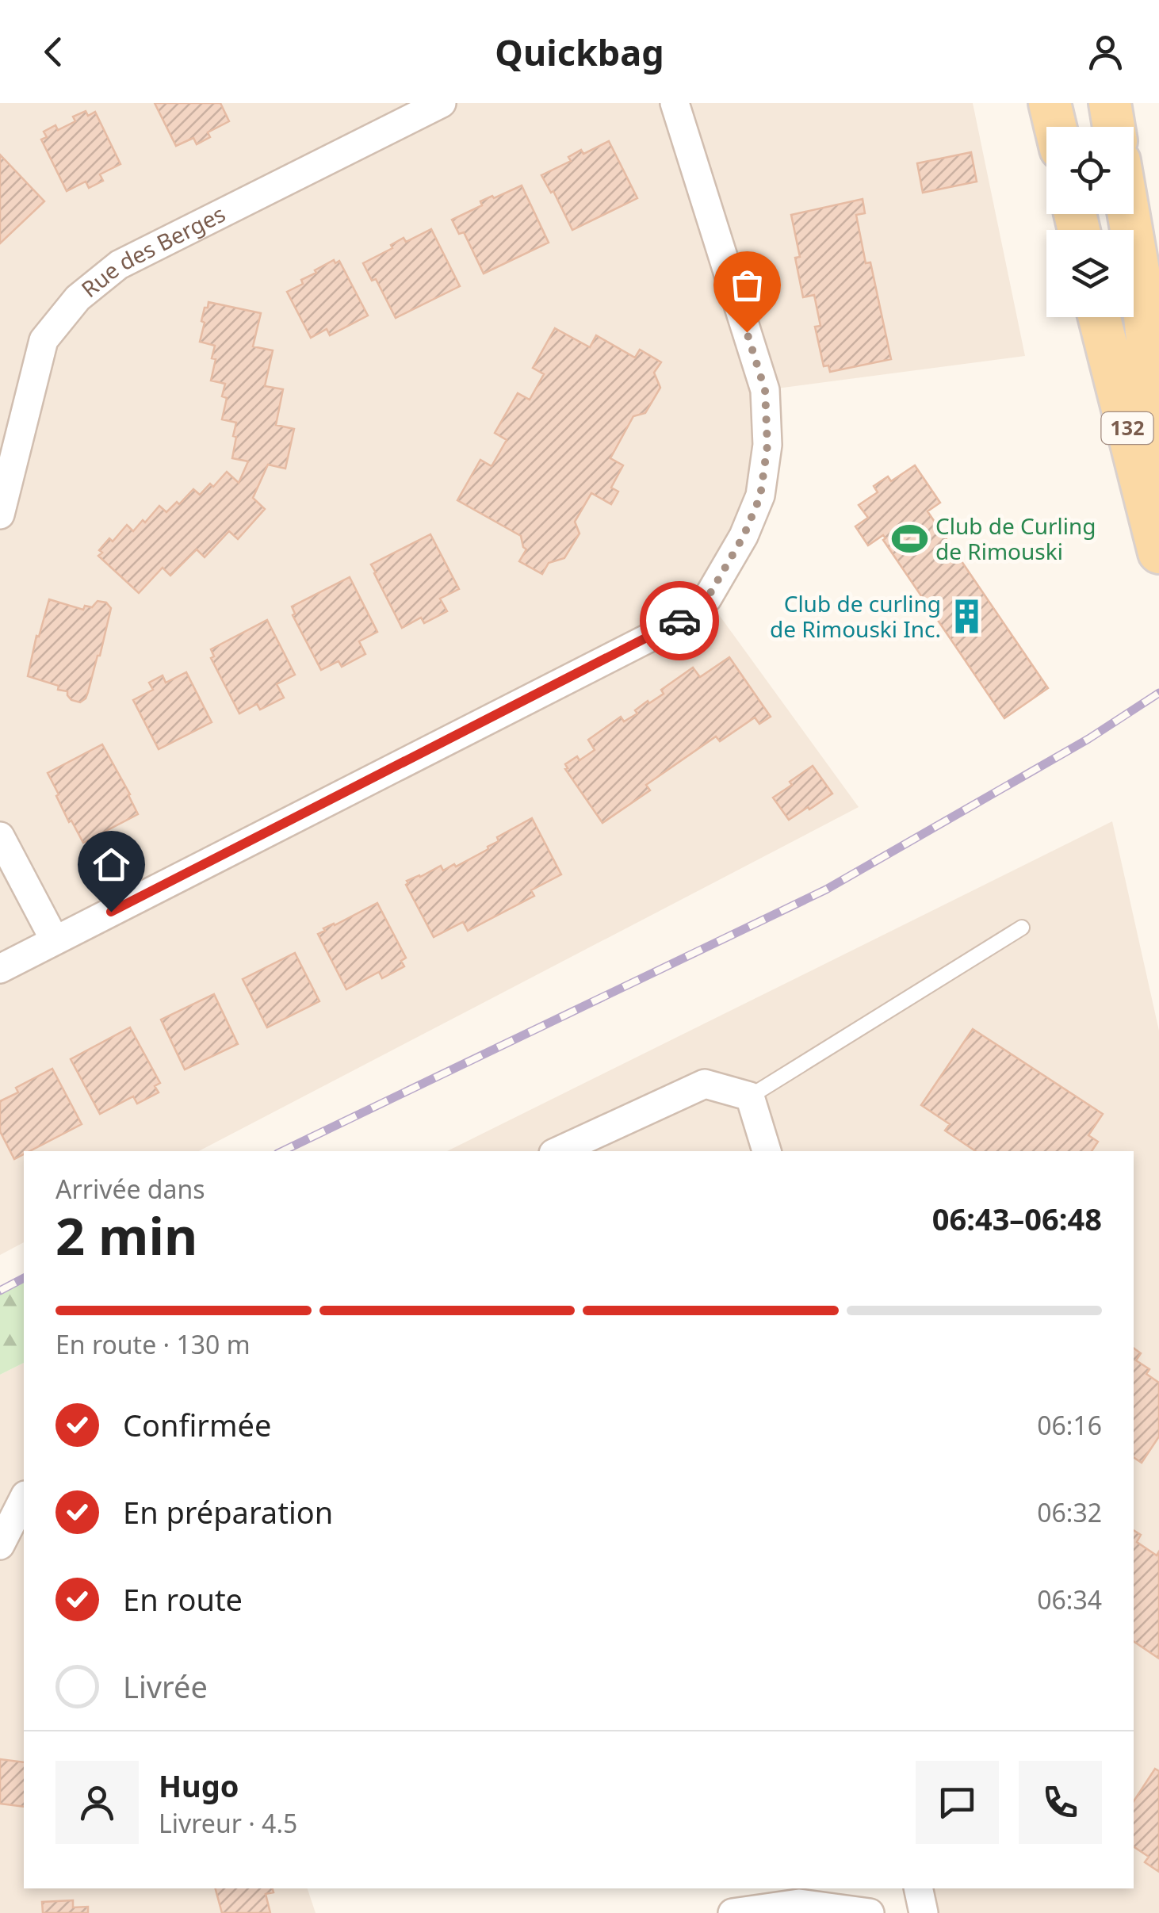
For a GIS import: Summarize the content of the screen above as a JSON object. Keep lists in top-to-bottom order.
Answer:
{
  "streets": {
    "main road": ["132"],
    "street": ["Rue des Berges"]
  },
  "places": {
    "sports": ["Club de Curling de Rimouski"],
    "building": ["Club de curling de Rimouski Inc."]
  },
  "page": {
    "header": "Quickbag",
    "heading": ["2 min", "Arrivée dans", "06:43–06:48"],
    "panel": ["Hugo", "Livreur · 4.5"],
    "bar": "En route · 130 m",
    "list": [
      ["Confirmée", "06:16"],
      ["En préparation", "06:32"],
      ["En route", "06:34"],
      "Livrée"
    ]
  }
}
